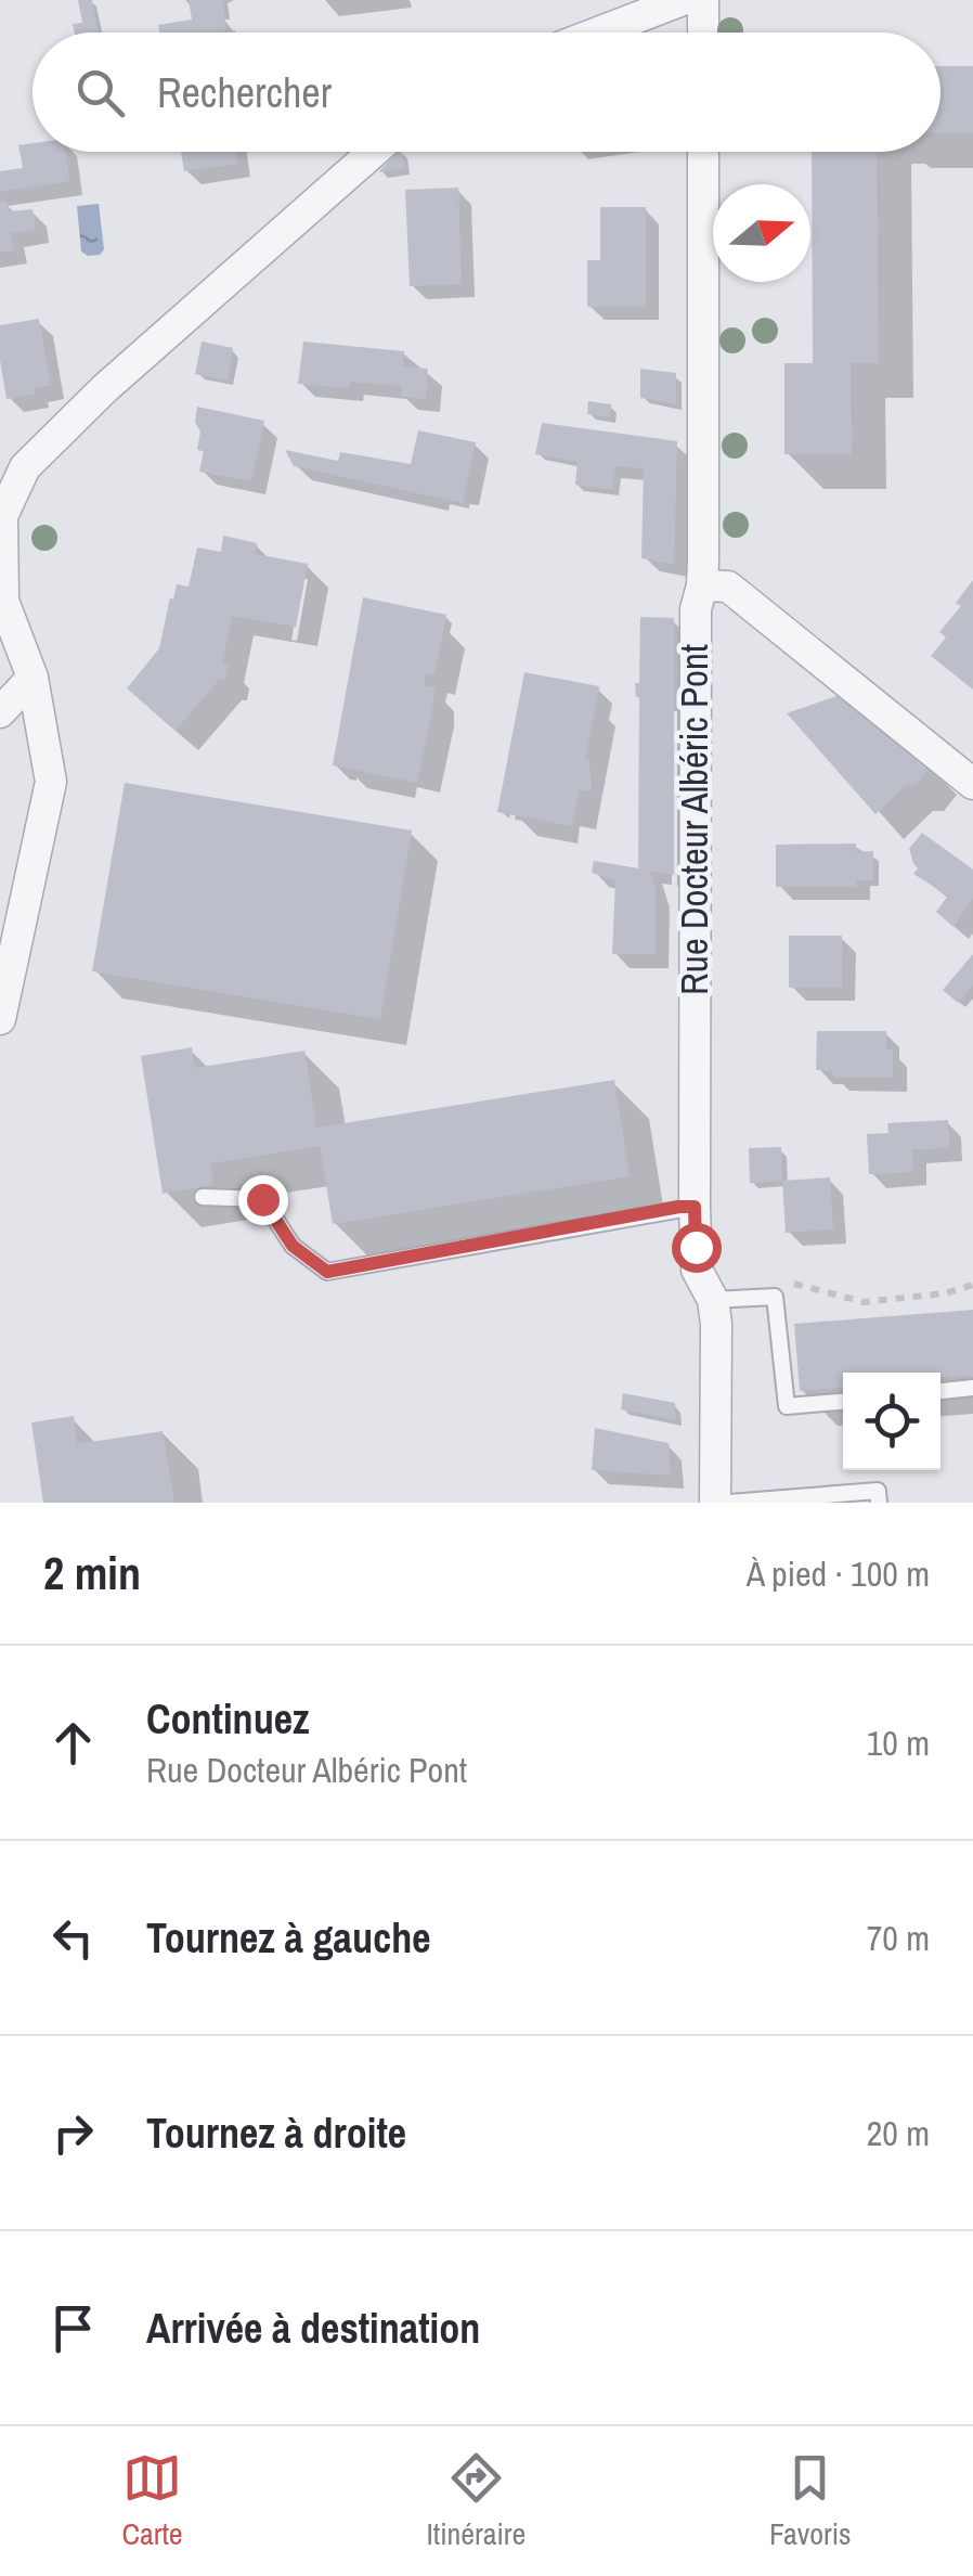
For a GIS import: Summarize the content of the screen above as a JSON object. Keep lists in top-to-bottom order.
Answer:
{
  "streets": {
    "street": ["Rue Docteur Albéric Pont"]
  },
  "north": "right",
  "page": {
    "search": "Rechercher",
    "heading": ["2 min", "À pied · 100 m"],
    "list": [
      ["Continuez", "Rue Docteur Albéric Pont", "10 m"],
      ["Tournez à gauche", "70 m"],
      ["Tournez à droite", "20 m"],
      "Arrivée à destination"
    ],
    "nav": ["Carte", "Itinéraire", "Favoris"]
  }
}
